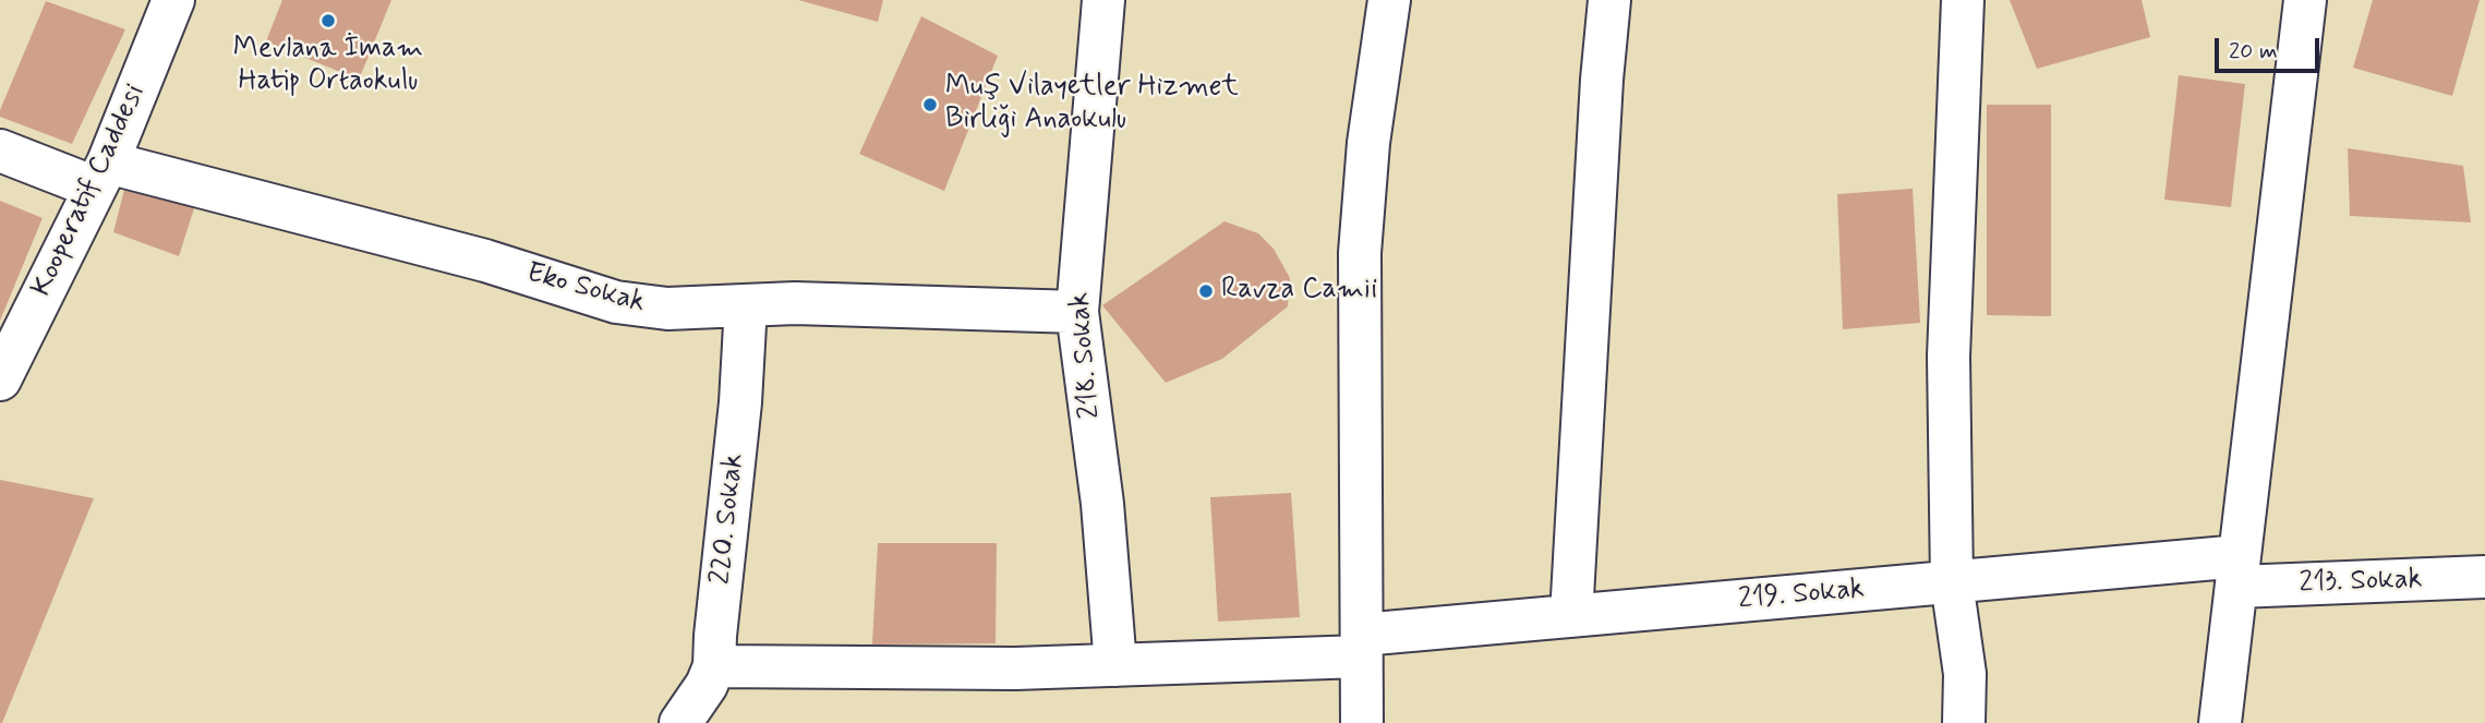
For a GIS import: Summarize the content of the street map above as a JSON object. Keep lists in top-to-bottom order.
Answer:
{
  "streets": {
    "street": [
      "Kooperatif Caddesi",
      "Eko Sokak",
      "218. Sokak",
      "220. Sokak",
      "213. Sokak",
      "219. Sokak"
    ]
  },
  "crossings": [
    ["Kooperatif Caddesi", "Eko Sokak"],
    ["Eko Sokak", "218. Sokak"],
    ["Eko Sokak", "220. Sokak"],
    ["218. Sokak", "219. Sokak"],
    ["220. Sokak", "219. Sokak"],
    ["213. Sokak", "219. Sokak"]
  ],
  "places": ["Mevlana İmam Hatip Ortaokulu", "Muş Vilayetler Hizmet Birliği Anaokulu", "Ravza Camii"],
  "scale_bar": "20 m"
}
